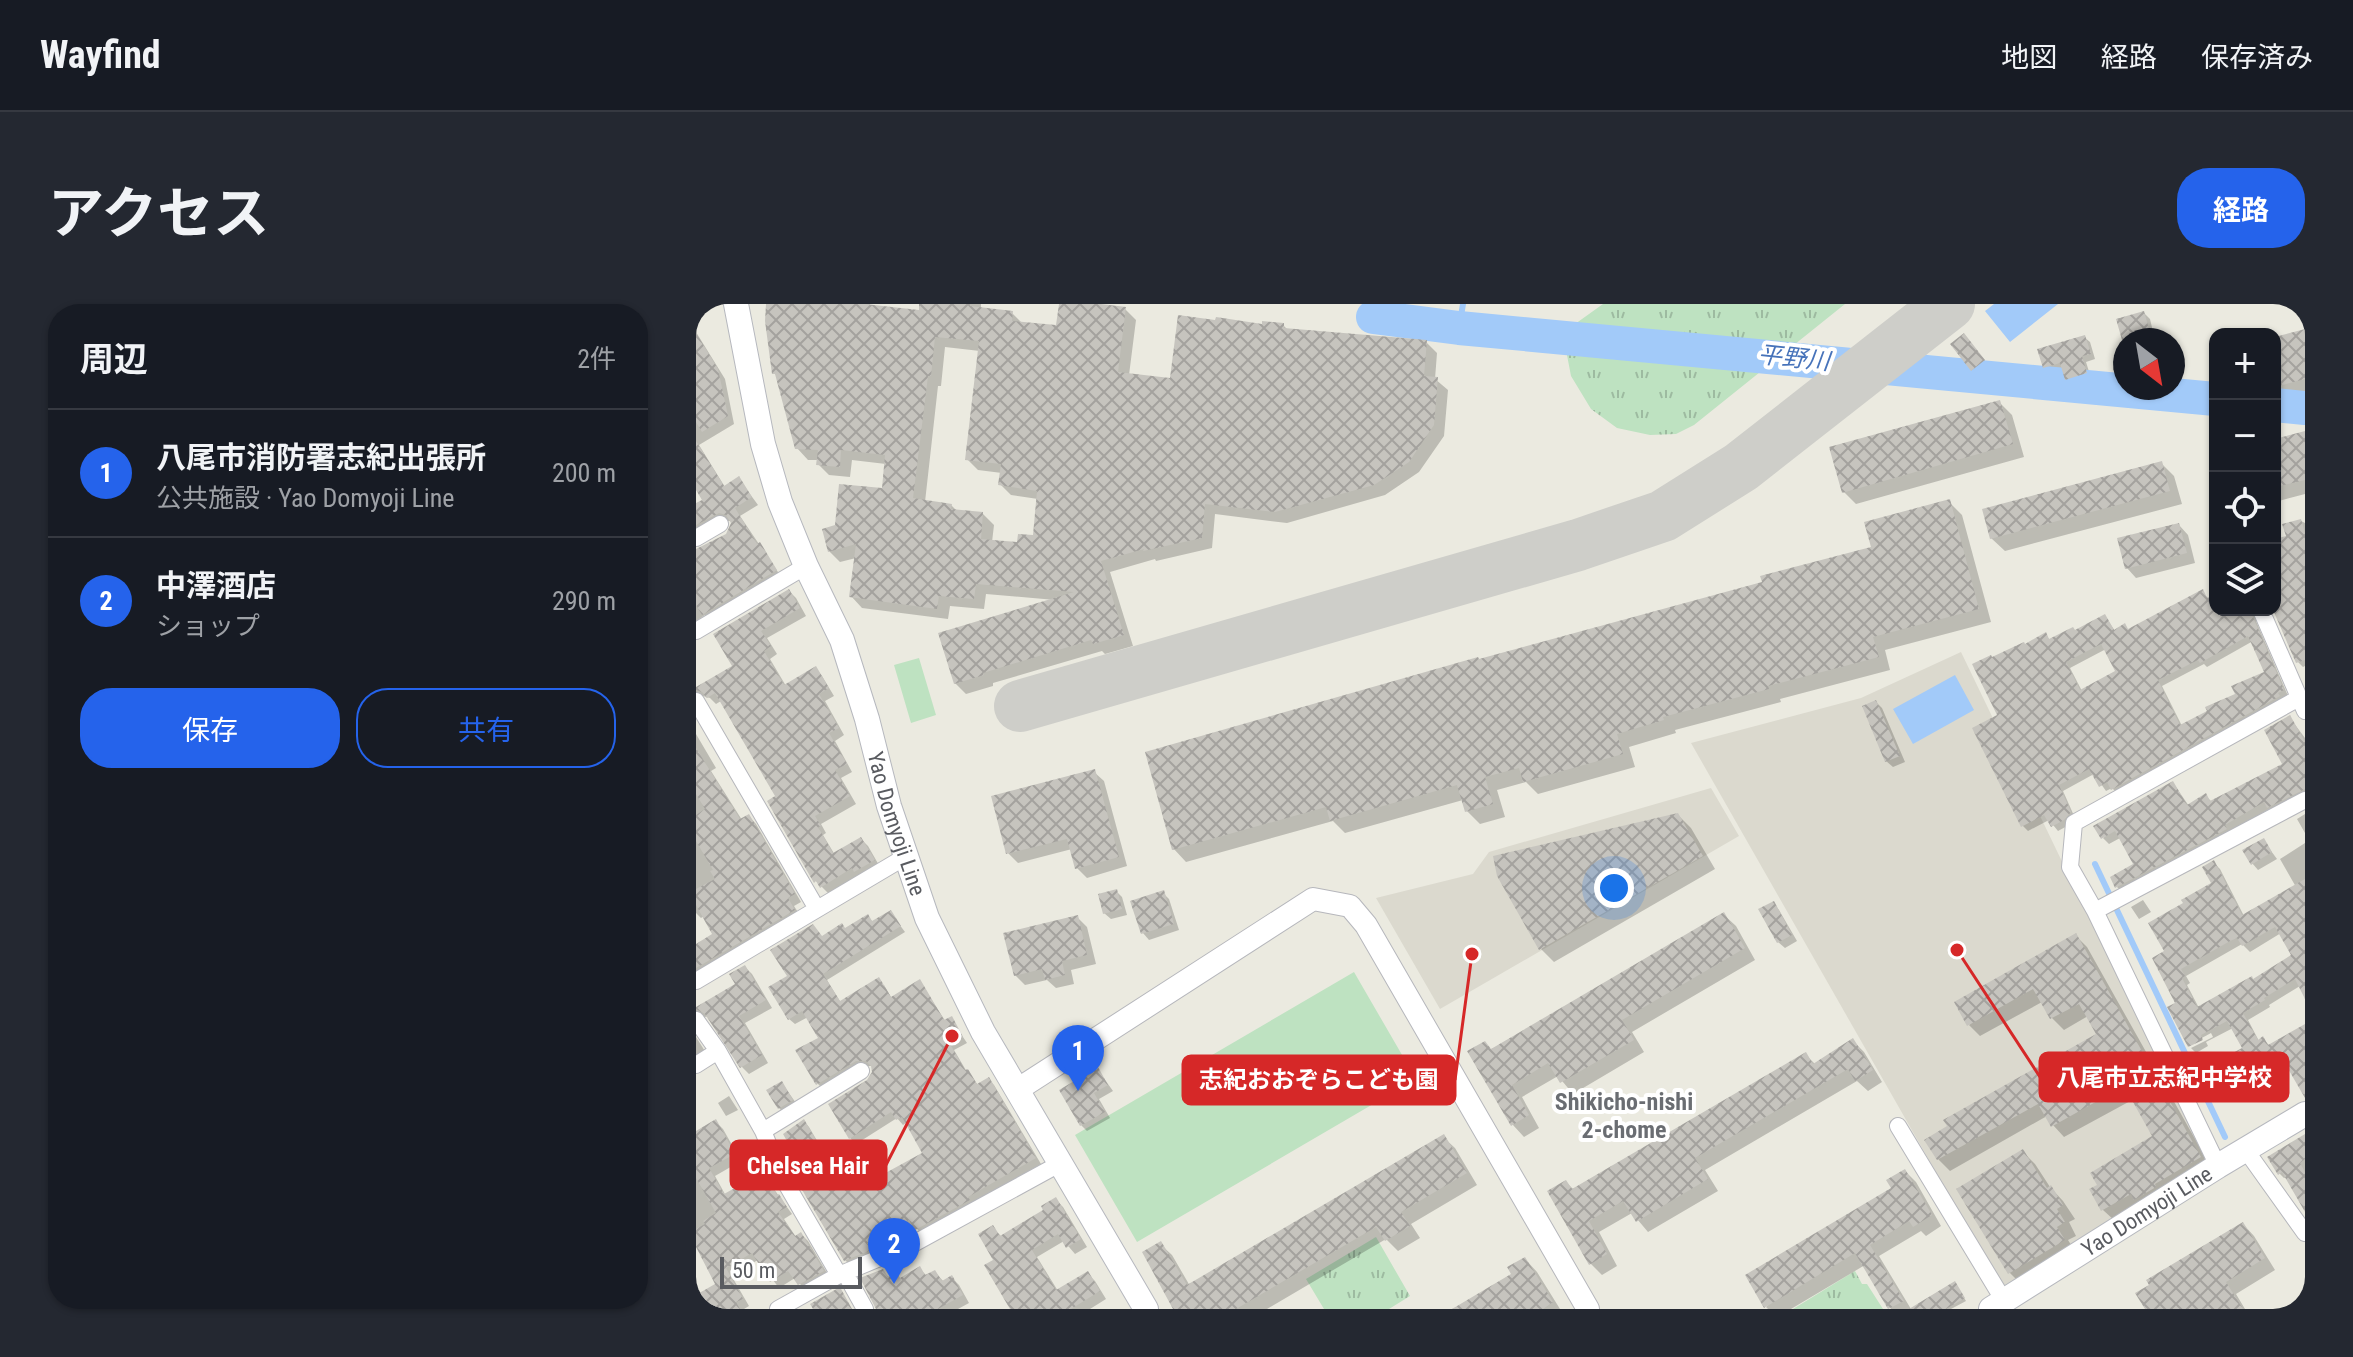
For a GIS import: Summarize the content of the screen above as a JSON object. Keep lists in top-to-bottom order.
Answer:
{
  "streets": {
    "main road": ["Yao Domyoji Line"]
  },
  "districts": ["Shikicho-nishi 2-chome"],
  "water": ["平野川"],
  "places": ["八尾市立志紀中学校", "志紀おおぞらこども園", "Chelsea Hair"],
  "scale_bar": "50 m",
  "north": "bottom right",
  "page": {
    "header": "Wayfind",
    "nav": ["地図", "経路", "保存済み"],
    "title": "アクセス",
    "buttons": [
      "経路",
      ["保存", "共有"]
    ],
    "heading": ["周辺", "2件"],
    "map_buttons": ["+", "−"],
    "list": [
      {
        "mark": "1",
        "name": "八尾市消防署志紀出張所",
        "note": "公共施設 · Yao Domyoji Line",
        "value": "200 m"
      },
      {
        "mark": "2",
        "name": "中澤酒店",
        "note": "ショップ",
        "value": "290 m"
      }
    ],
    "pins": ["1", "2"],
    "scale": "50 m"
  }
}
